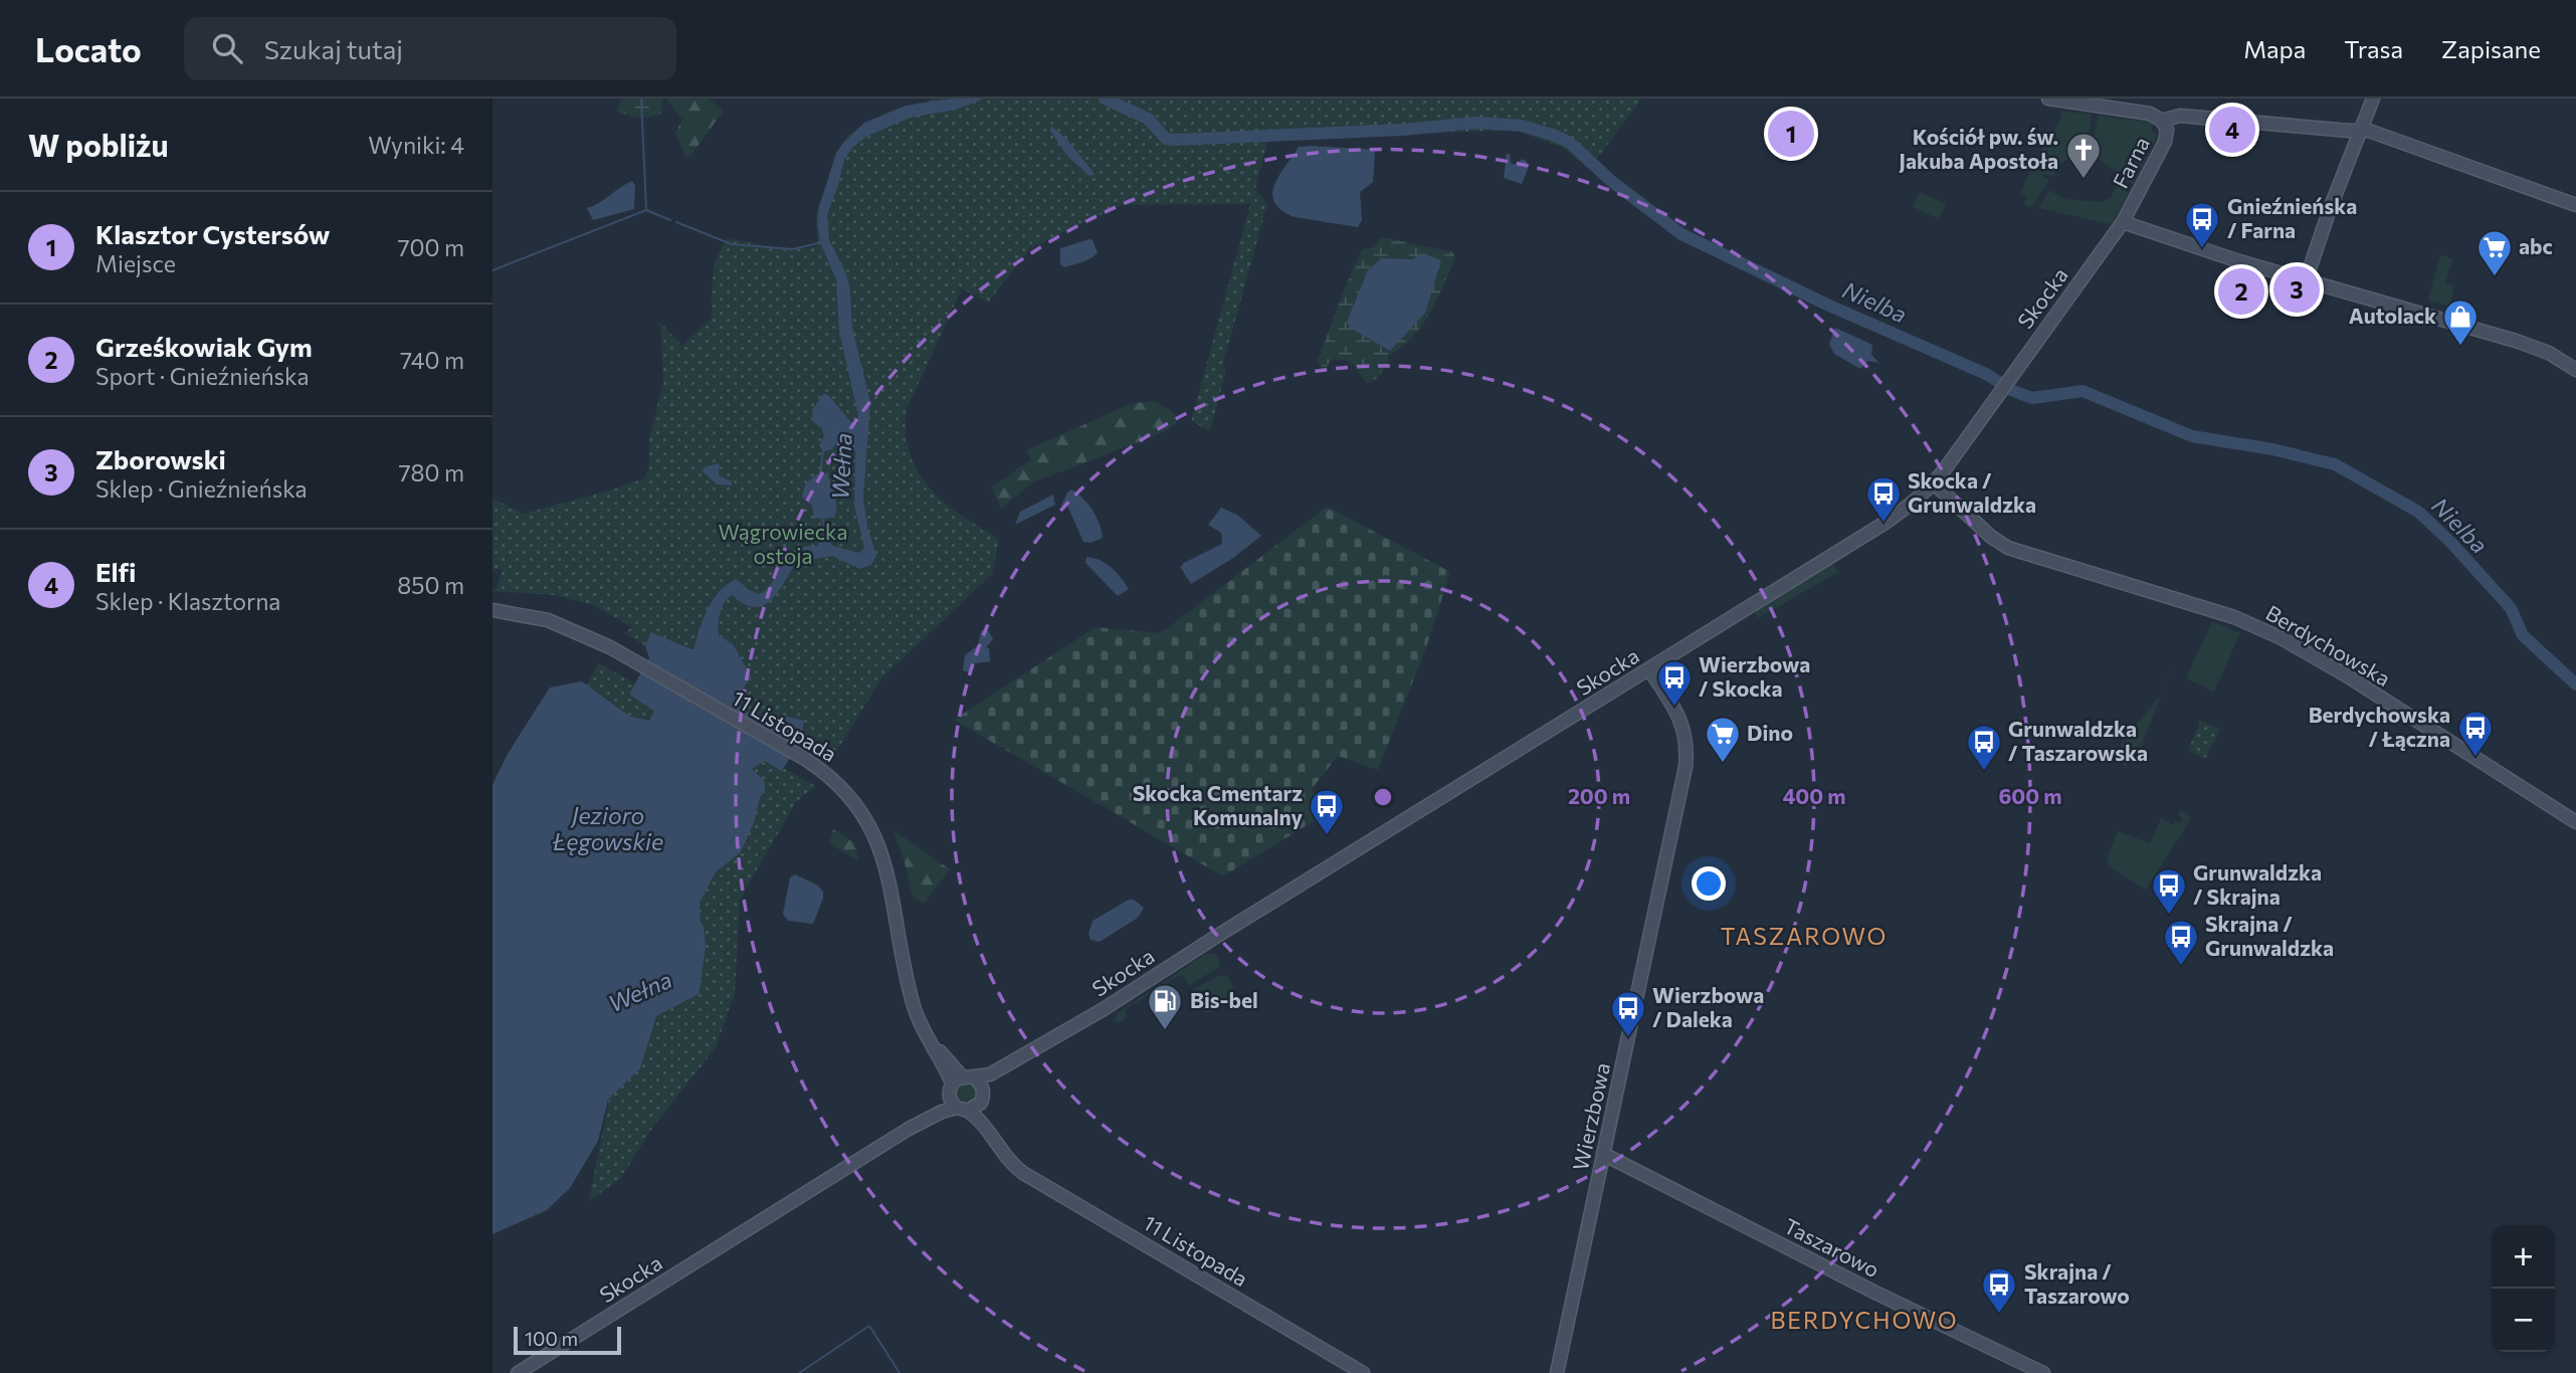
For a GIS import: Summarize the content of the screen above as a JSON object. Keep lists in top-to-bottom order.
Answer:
{
  "streets": {
    "street": [
      "Farna",
      "Skocka",
      "Berdychowska",
      "11 Listopada",
      "Wierzbowa",
      "Taszarowo"
    ]
  },
  "crossings": [
    ["Farna", "Skocka"],
    ["Skocka", "Berdychowska"],
    ["Skocka", "11 Listopada"],
    ["Skocka", "Wierzbowa"],
    ["Wierzbowa", "Taszarowo"]
  ],
  "districts": ["TASZAROWO", "BERDYCHOWO"],
  "water": ["Nielba", "Wełna", "Jezioro Łęgowskie"],
  "parks": ["Wągrowiecka ostoja"],
  "places": {
    "church": ["Kościół pw. św. Jakuba Apostoła"],
    "bus stop": [
      "Gnieźnieńska / Farna",
      "Skocka / Grunwaldzka",
      "Wierzbowa / Skocka",
      "Berdychowska / Łączna",
      "Grunwaldzka / Taszarowska",
      "Skocka Cmentarz Komunalny",
      "Grunwaldzka / Skrajna",
      "Skrajna / Grunwaldzka",
      "Wierzbowa / Daleka",
      "Skrajna / Taszarowo"
    ],
    "supermarket": ["abc", "Dino"],
    "shop": ["Autolack"],
    "fuel station": ["Bis-bel"]
  },
  "scale_bar": "100 m",
  "page": {
    "header": "Locato",
    "search": "Szukaj tutaj",
    "nav": ["Mapa", "Trasa", "Zapisane"],
    "heading": ["W pobliżu", "Wyniki: 4"],
    "pins": [
      "4",
      "1",
      "3",
      "2"
    ],
    "list": [
      {
        "mark": "1",
        "name": "Klasztor Cystersów",
        "note": "Miejsce",
        "value": "700 m"
      },
      {
        "mark": "2",
        "name": "Grześkowiak Gym",
        "note": "Sport · Gnieźnieńska",
        "value": "740 m"
      },
      {
        "mark": "3",
        "name": "Zborowski",
        "note": "Sklep · Gnieźnieńska",
        "value": "780 m"
      },
      {
        "mark": "4",
        "name": "Elfi",
        "note": "Sklep · Klasztorna",
        "value": "850 m"
      }
    ],
    "map_buttons": ["+", "−"],
    "scale": "100 m"
  },
  "rings": ["200 m", "400 m", "600 m"]
}
